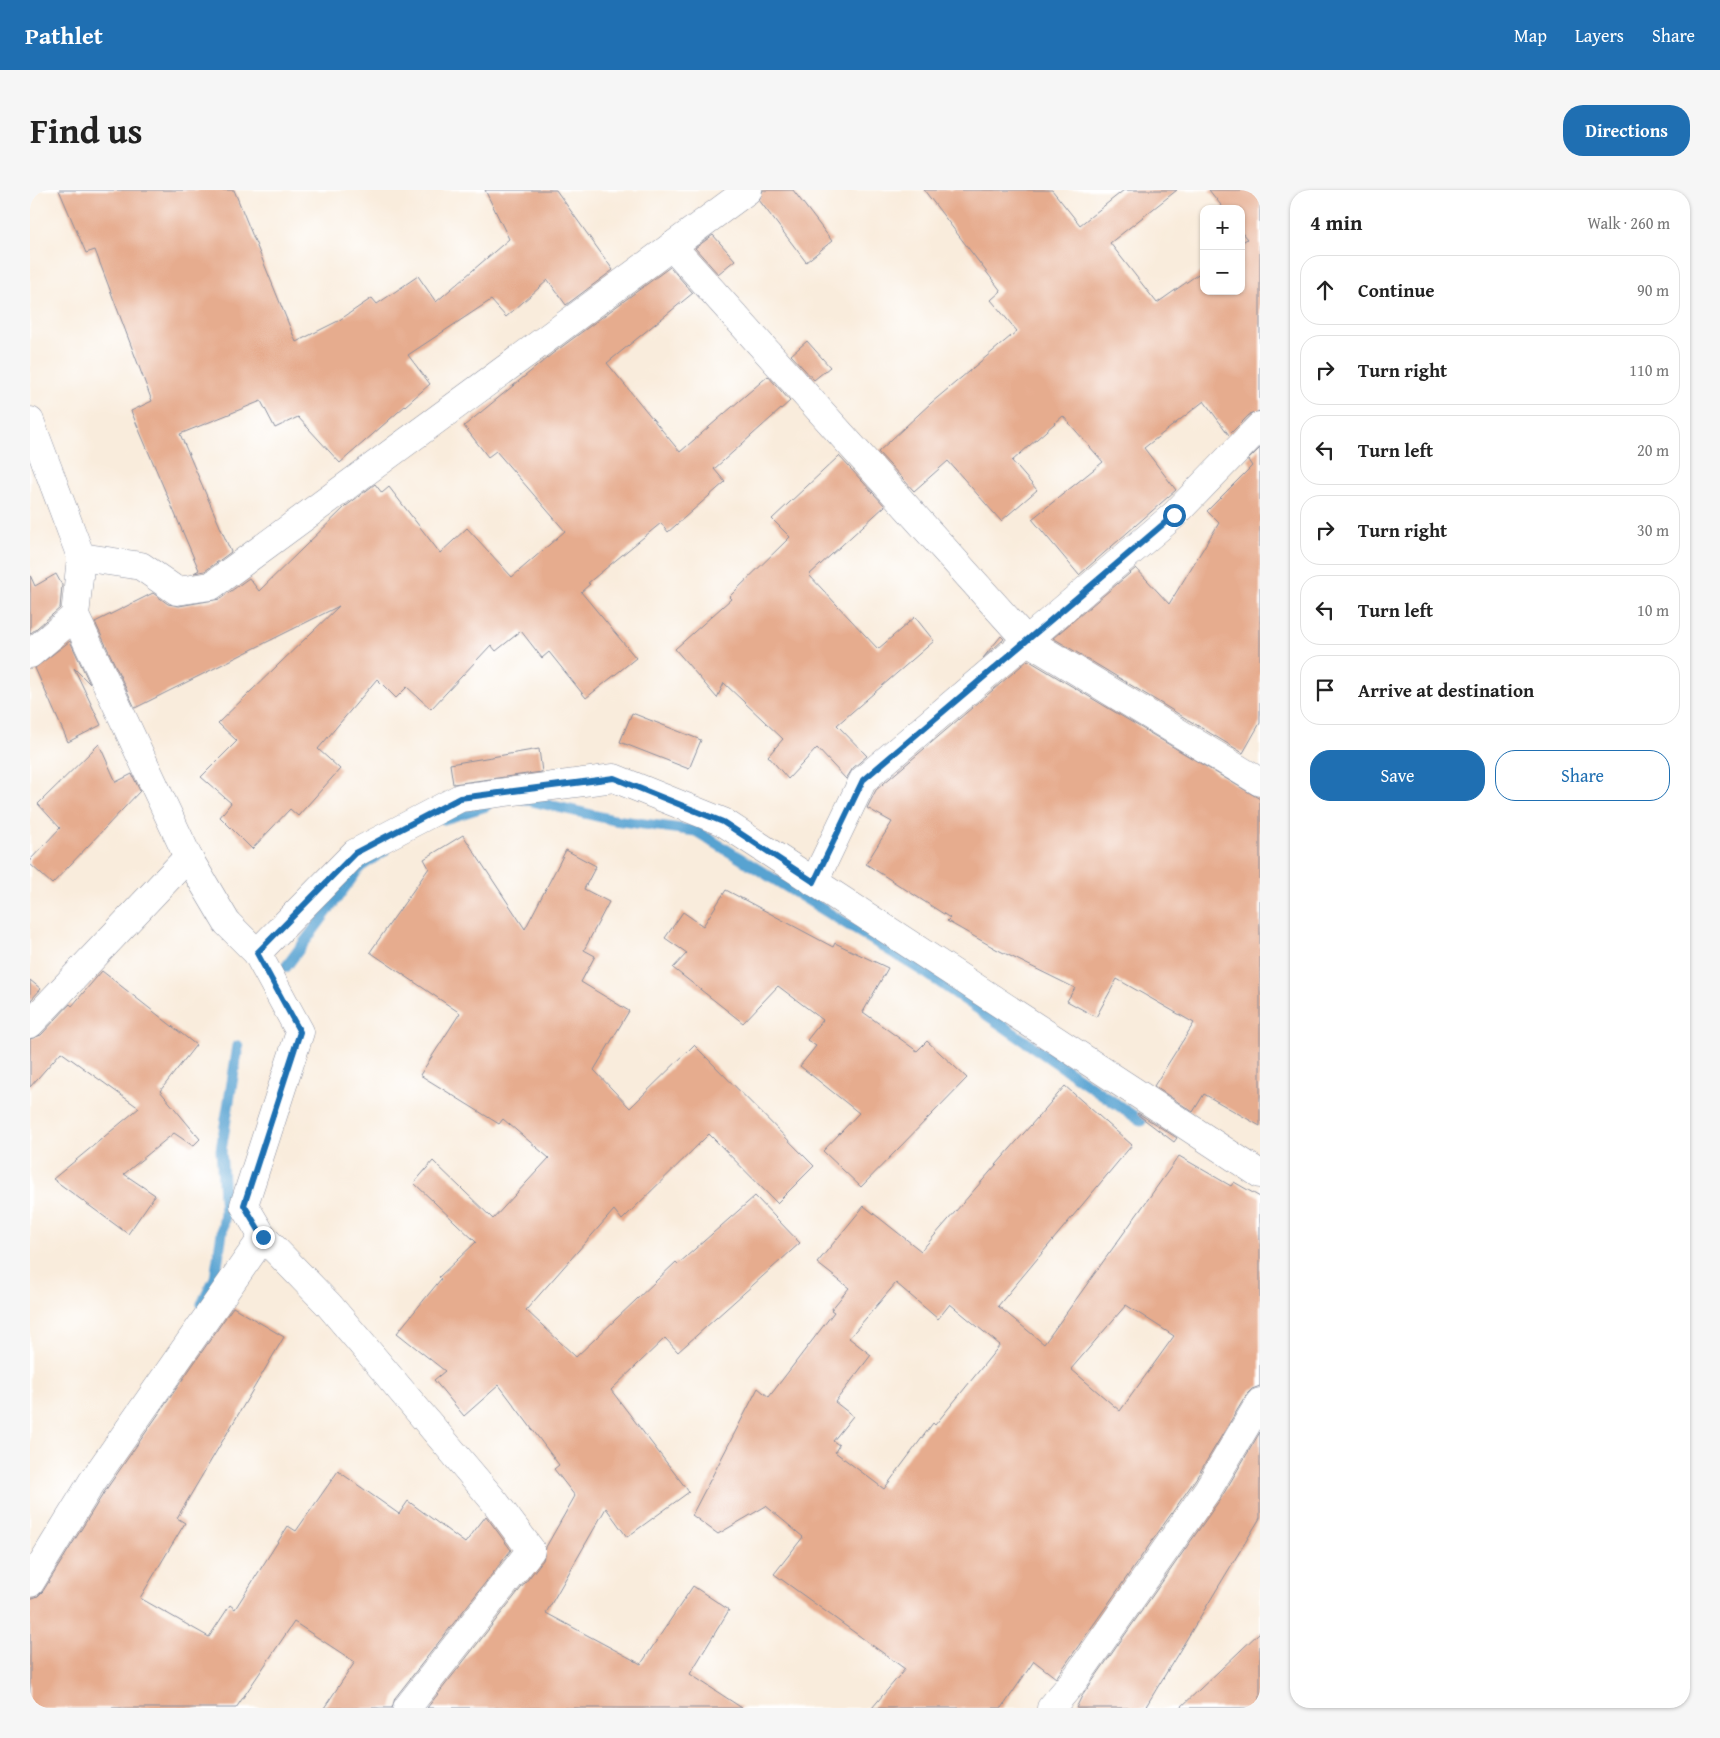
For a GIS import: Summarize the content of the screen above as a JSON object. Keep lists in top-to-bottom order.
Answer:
{
  "page": {
    "header": "Pathlet",
    "nav": ["Map", "Layers", "Share"],
    "title": "Find us",
    "buttons": [
      "Directions",
      ["Save", "Share"]
    ],
    "heading": ["4 min", "Walk · 260 m"],
    "map_buttons": ["+", "−"],
    "list": [
      ["Continue", "90 m"],
      ["Turn right", "110 m"],
      ["Turn left", "20 m"],
      ["Turn right", "30 m"],
      ["Turn left", "10 m"],
      "Arrive at destination"
    ]
  }
}
